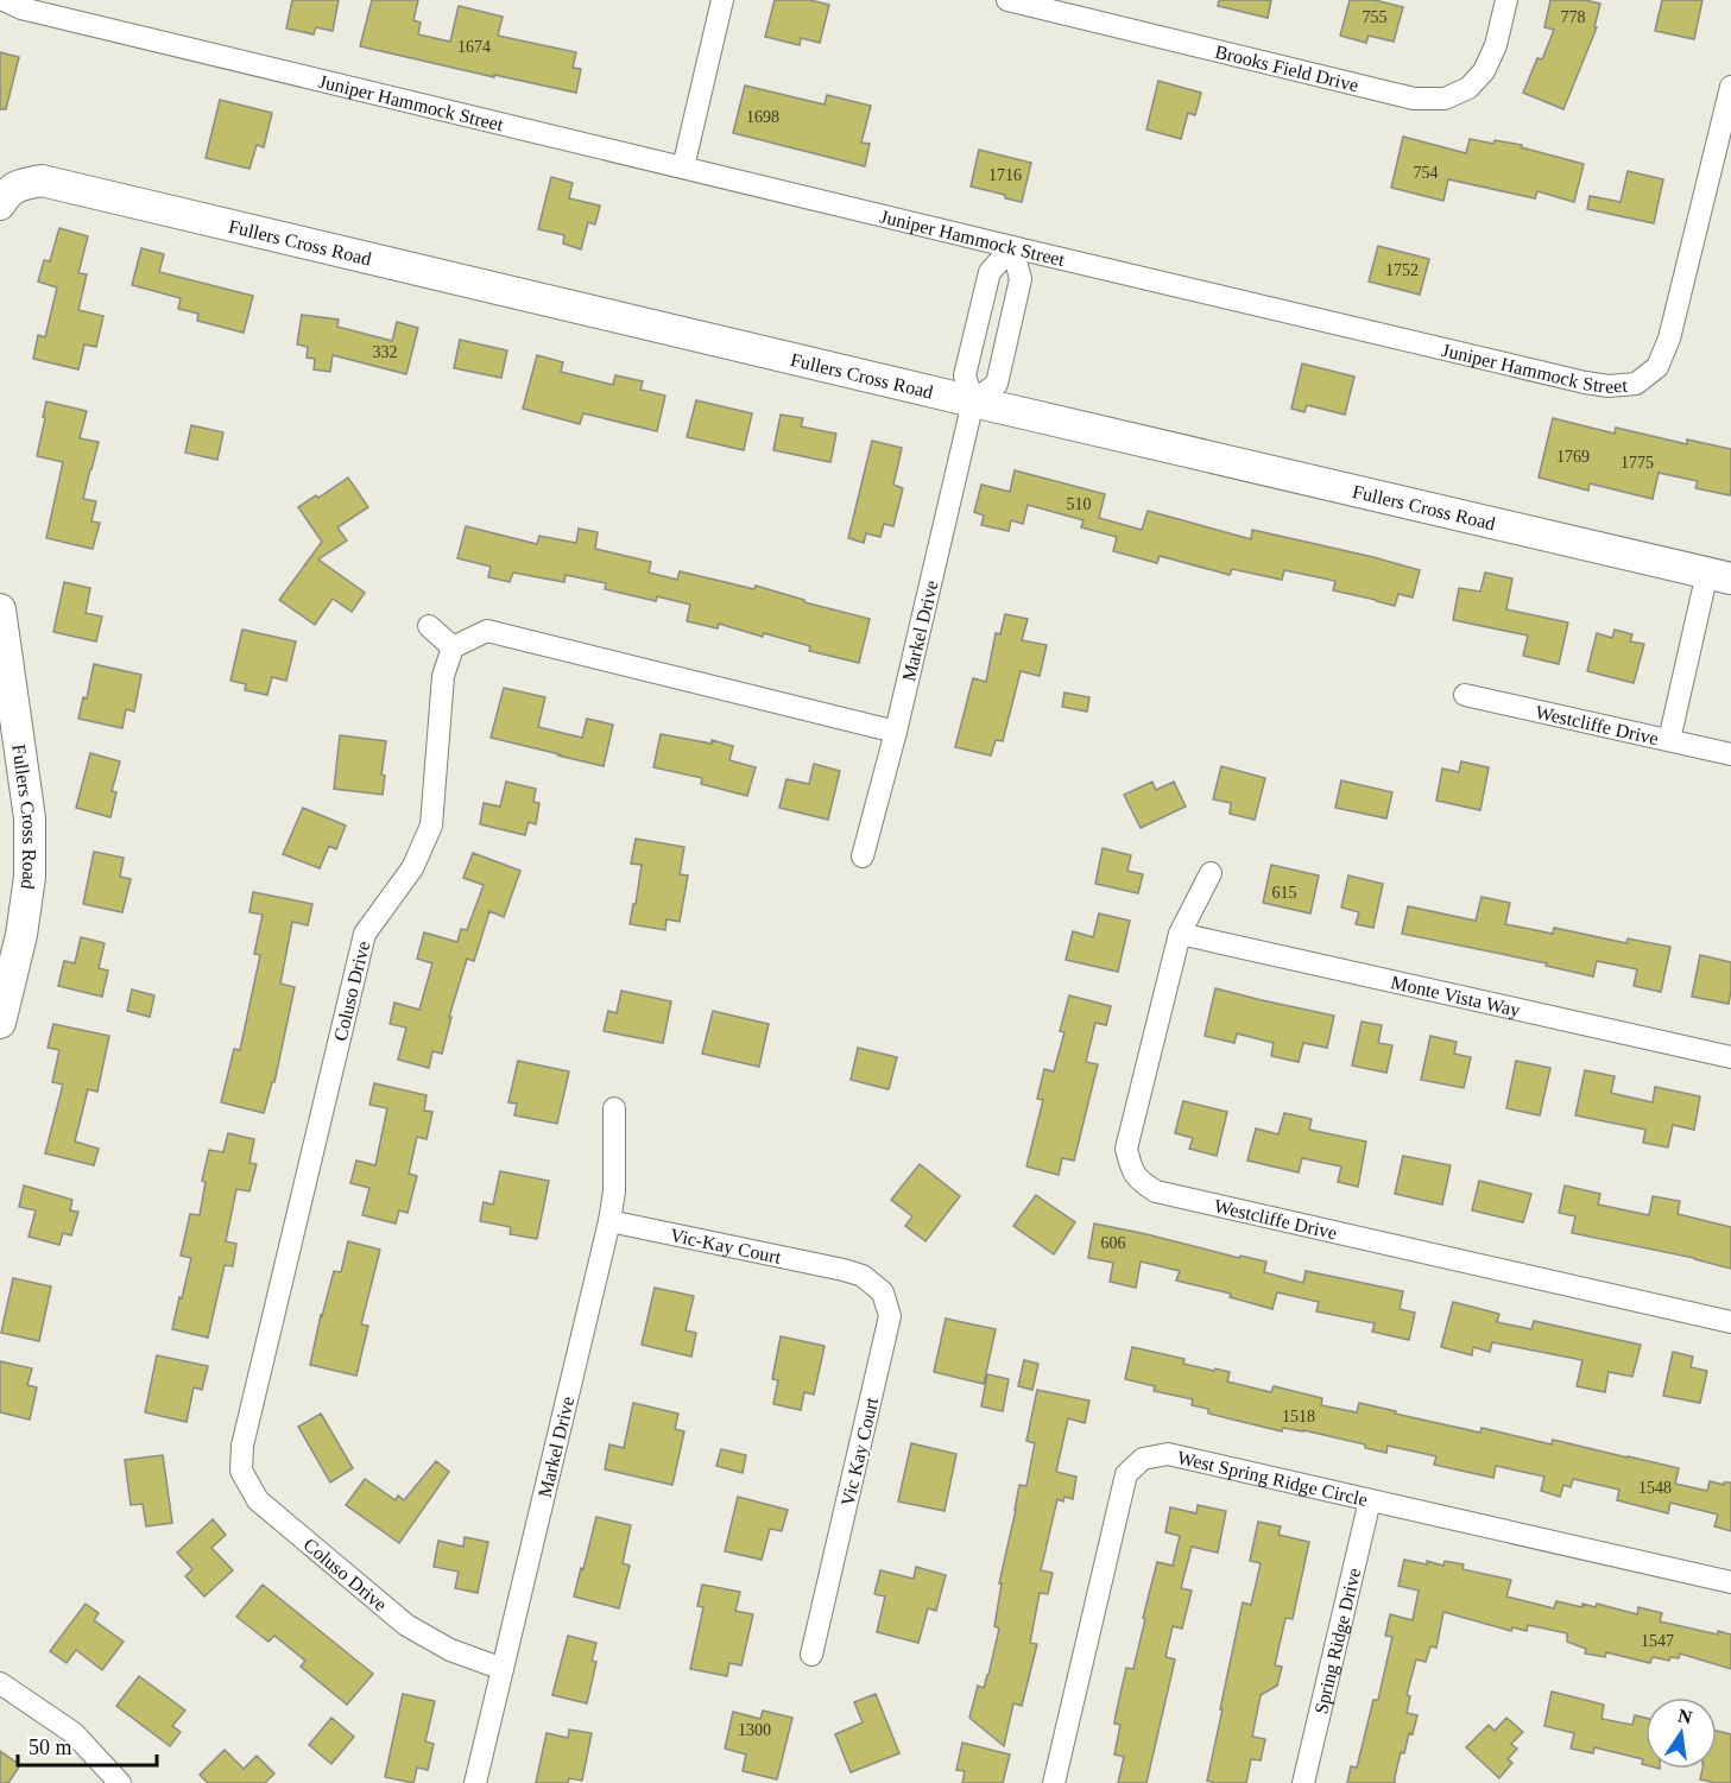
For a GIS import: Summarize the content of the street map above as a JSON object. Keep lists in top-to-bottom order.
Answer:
{
  "streets": {
    "street": [
      "Brooks Field Drive",
      "Juniper Hammock Street",
      "Fullers Cross Road",
      "Markel Drive",
      "Westcliffe Drive",
      "Coluso Drive",
      "Monte Vista Way",
      "Vic-Kay Court",
      "Vic Kay Court",
      "West Spring Ridge Circle",
      "Spring Ridge Drive"
    ]
  },
  "crossings": [
    ["Fullers Cross Road", "Markel Drive"],
    ["Markel Drive", "Coluso Drive"],
    ["Markel Drive", "Vic-Kay Court"],
    ["Westcliffe Drive", "Monte Vista Way"],
    ["Vic-Kay Court", "Vic Kay Court"],
    ["West Spring Ridge Circle", "Spring Ridge Drive"]
  ],
  "house_numbers": [
    "755",
    "778",
    "1674",
    "1698",
    "754",
    "1716",
    "1752",
    "332",
    "1769",
    "1775",
    "510",
    "615",
    "606",
    "1518",
    "1548",
    "1547",
    "1300"
  ],
  "scale_bar": "50 m",
  "north": "top"
}
